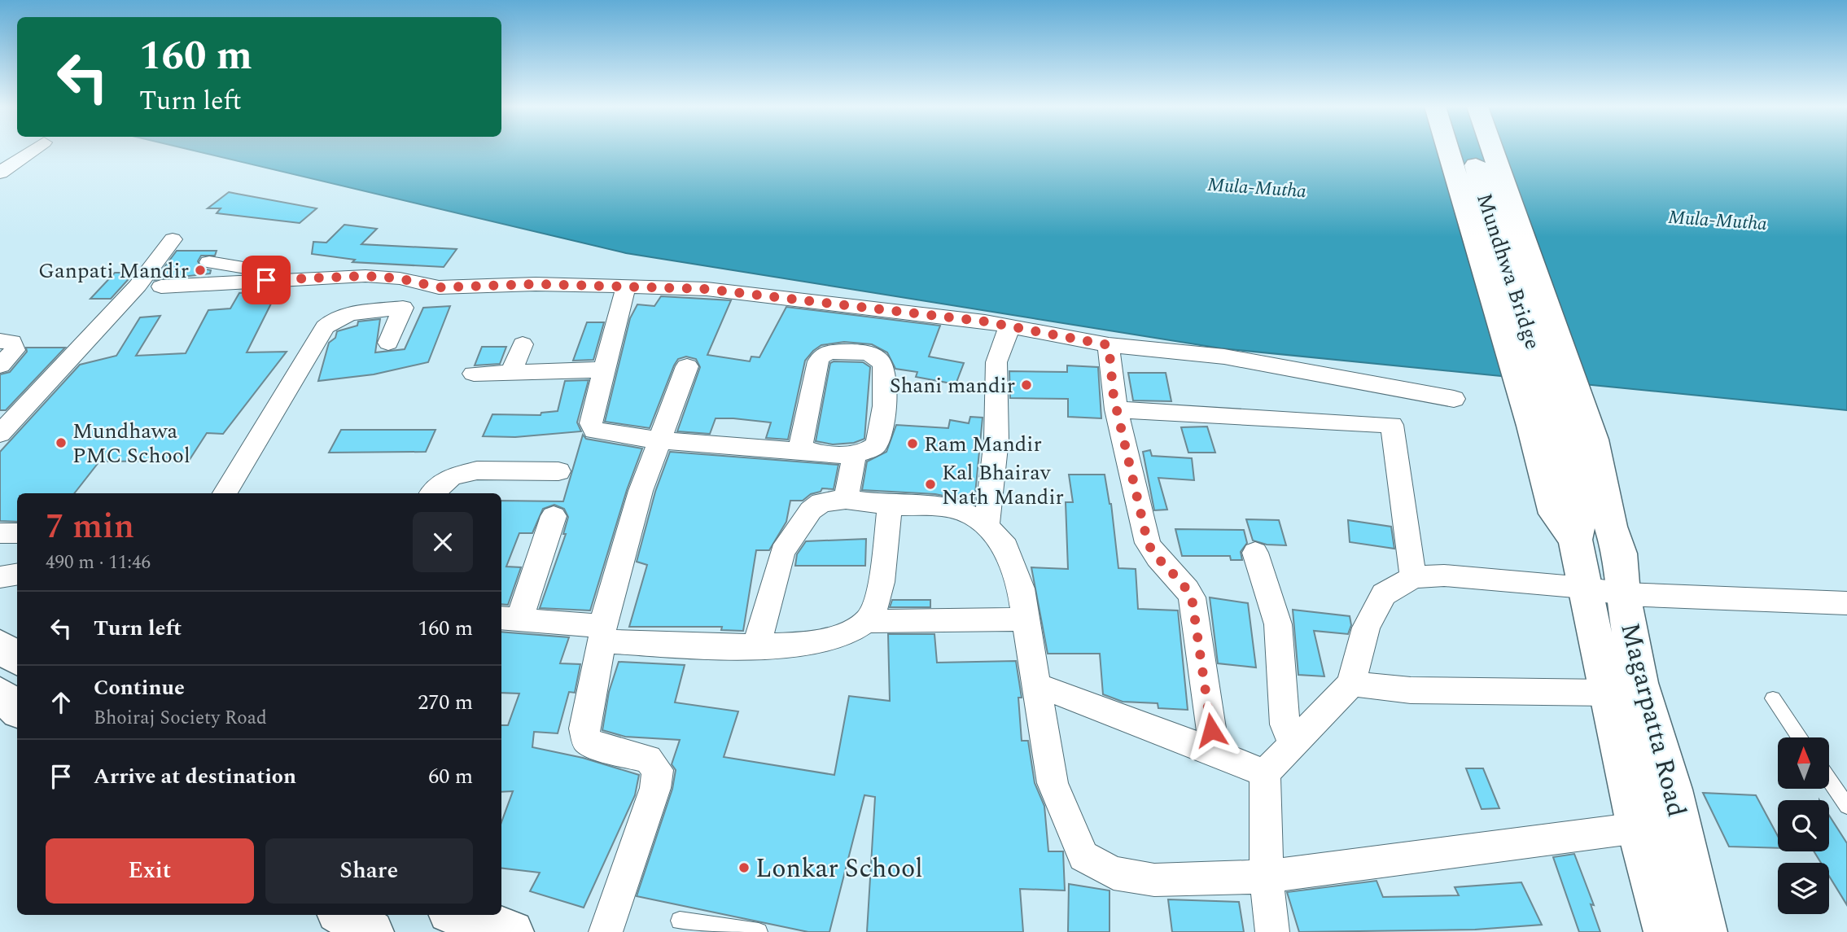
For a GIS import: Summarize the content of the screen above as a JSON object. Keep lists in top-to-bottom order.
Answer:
{
  "streets": {
    "main road": ["Mundhwa Bridge", "Magarpatta Road"]
  },
  "crossings": [
    ["Mundhwa Bridge", "Magarpatta Road"]
  ],
  "water": ["Mula-Mutha"],
  "places": [
    "Ganpati Mandir",
    "Shani mandir",
    "Mundhawa PMC School",
    "Ram Mandir",
    "Kal Bhairav Nath Mandir",
    "Lonkar School"
  ],
  "north": "top",
  "page": {
    "turn": ["160 m", "Turn left"],
    "heading": ["7 min", "490 m · 11:46"],
    "list": [
      {
        "name": "Turn left",
        "value": "160 m"
      },
      {
        "name": "Continue",
        "note": "Bhoiraj Society Road",
        "value": "270 m"
      },
      {
        "name": "Arrive at destination",
        "value": "60 m"
      }
    ],
    "buttons": ["Exit", "Share"]
  }
}
